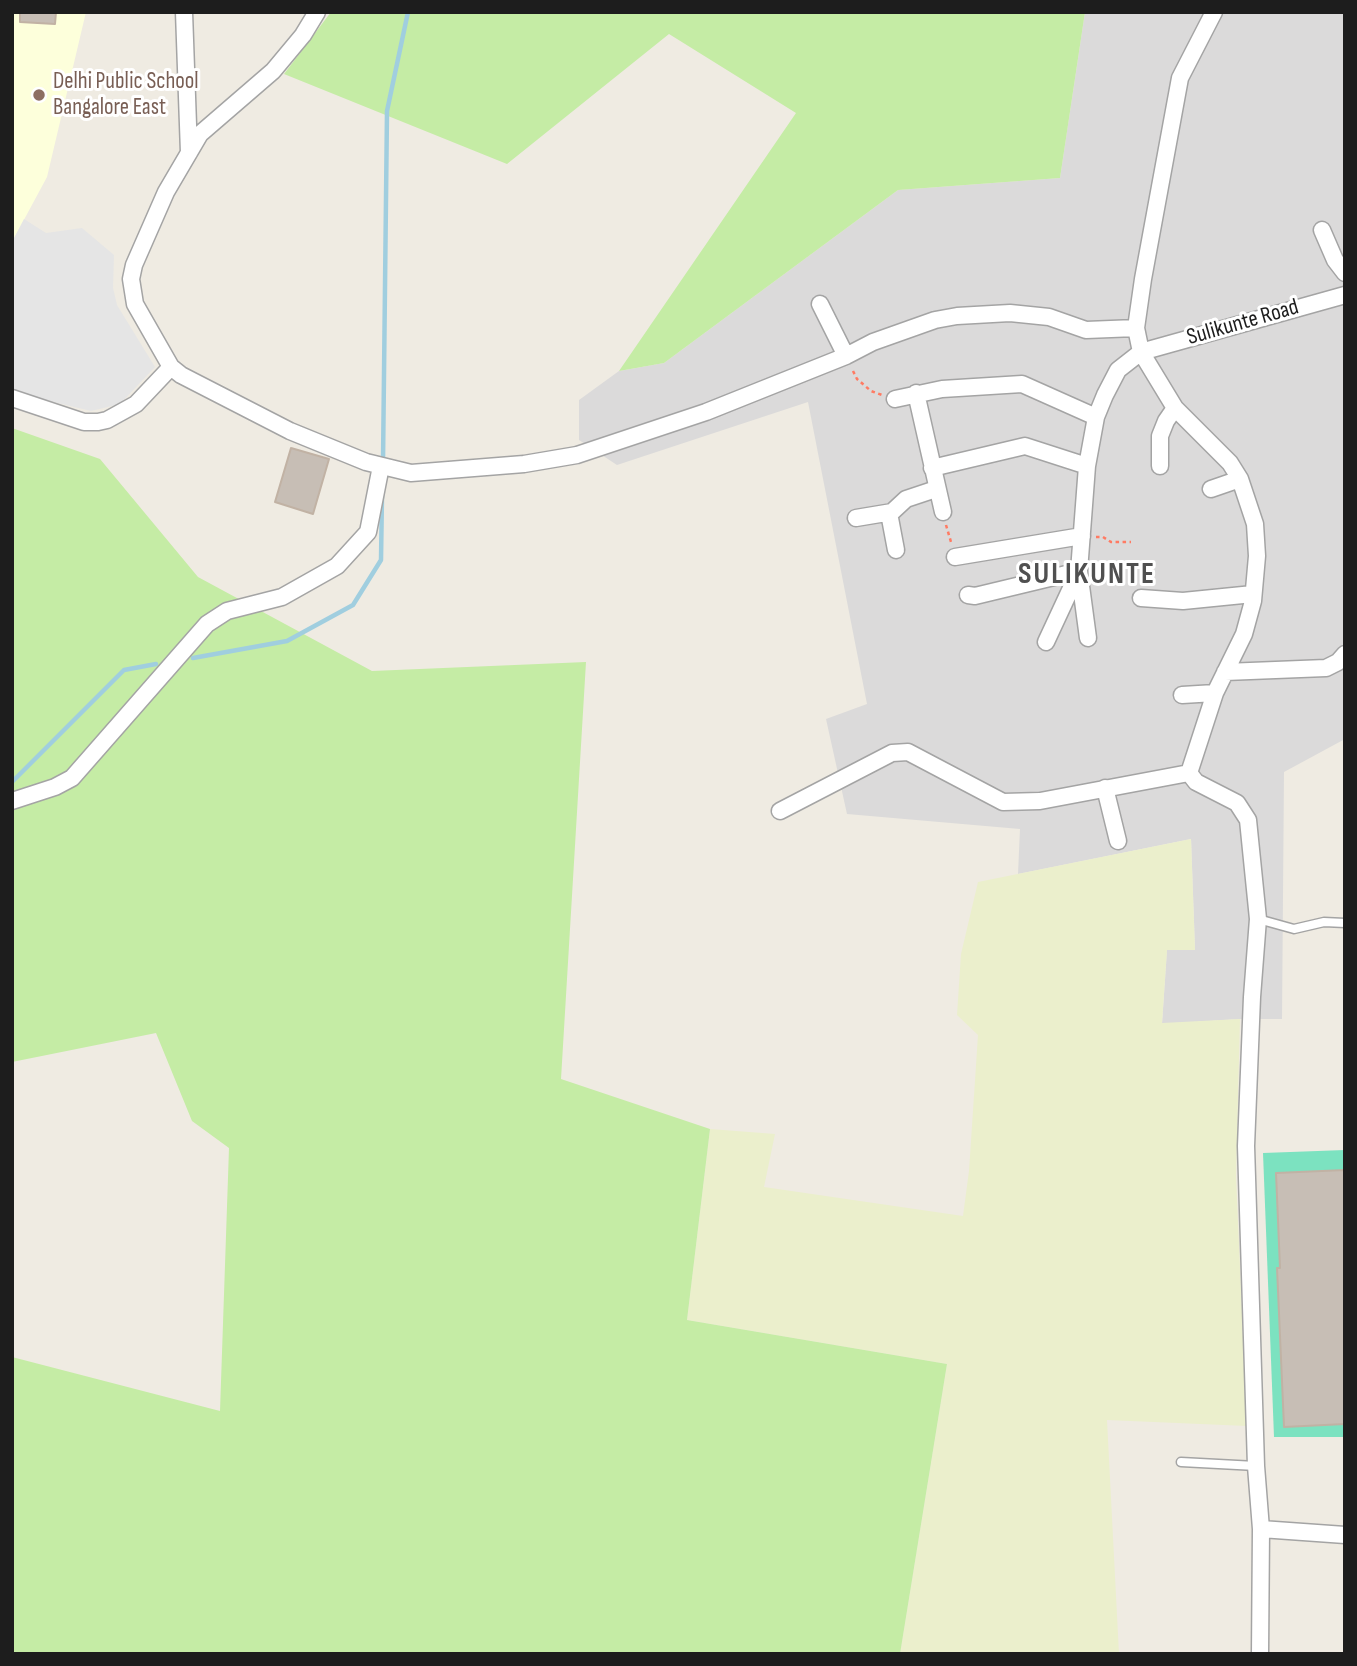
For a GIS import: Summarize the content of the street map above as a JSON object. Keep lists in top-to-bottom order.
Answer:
{
  "streets": {
    "street": ["Sulikunte Road"]
  },
  "districts": ["SULIKUNTE"],
  "places": ["Delhi Public School Bangalore East"]
}
